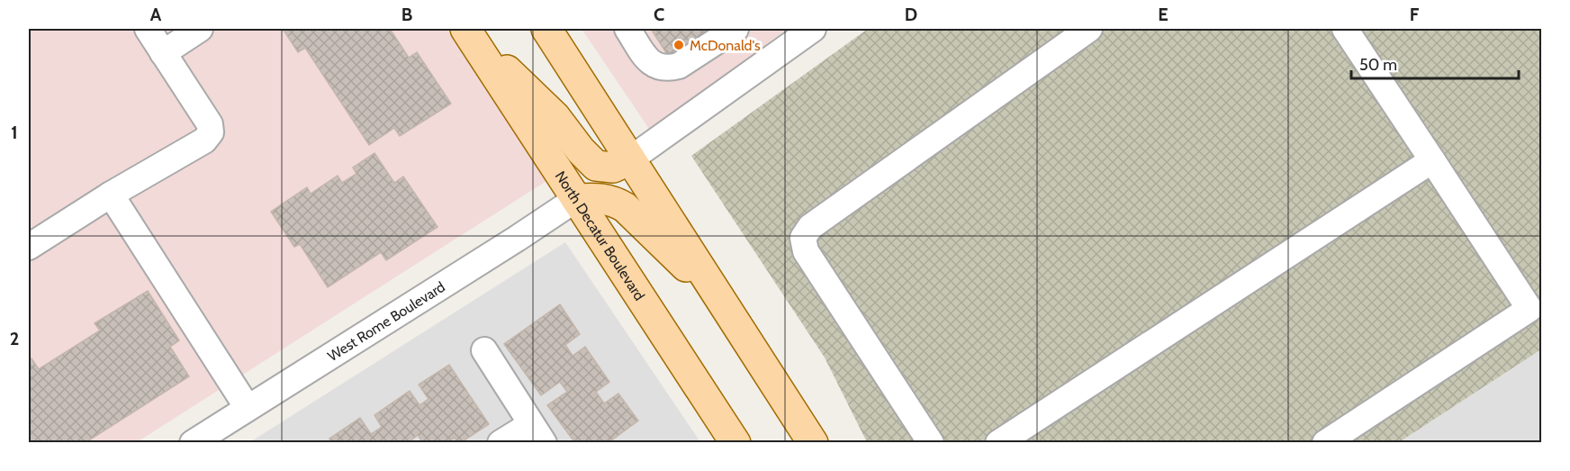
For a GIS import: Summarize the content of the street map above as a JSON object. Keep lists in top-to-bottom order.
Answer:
{
  "streets": {
    "main road": ["North Decatur Boulevard"],
    "street": ["West Rome Boulevard"]
  },
  "crossings": [
    ["North Decatur Boulevard", "West Rome Boulevard"]
  ],
  "places": ["McDonald's"],
  "scale_bar": "50 m",
  "grid": {
    "columns": [
      "A",
      "B",
      "C",
      "D",
      "E",
      "F"
    ],
    "rows": ["1", "2"]
  }
}
